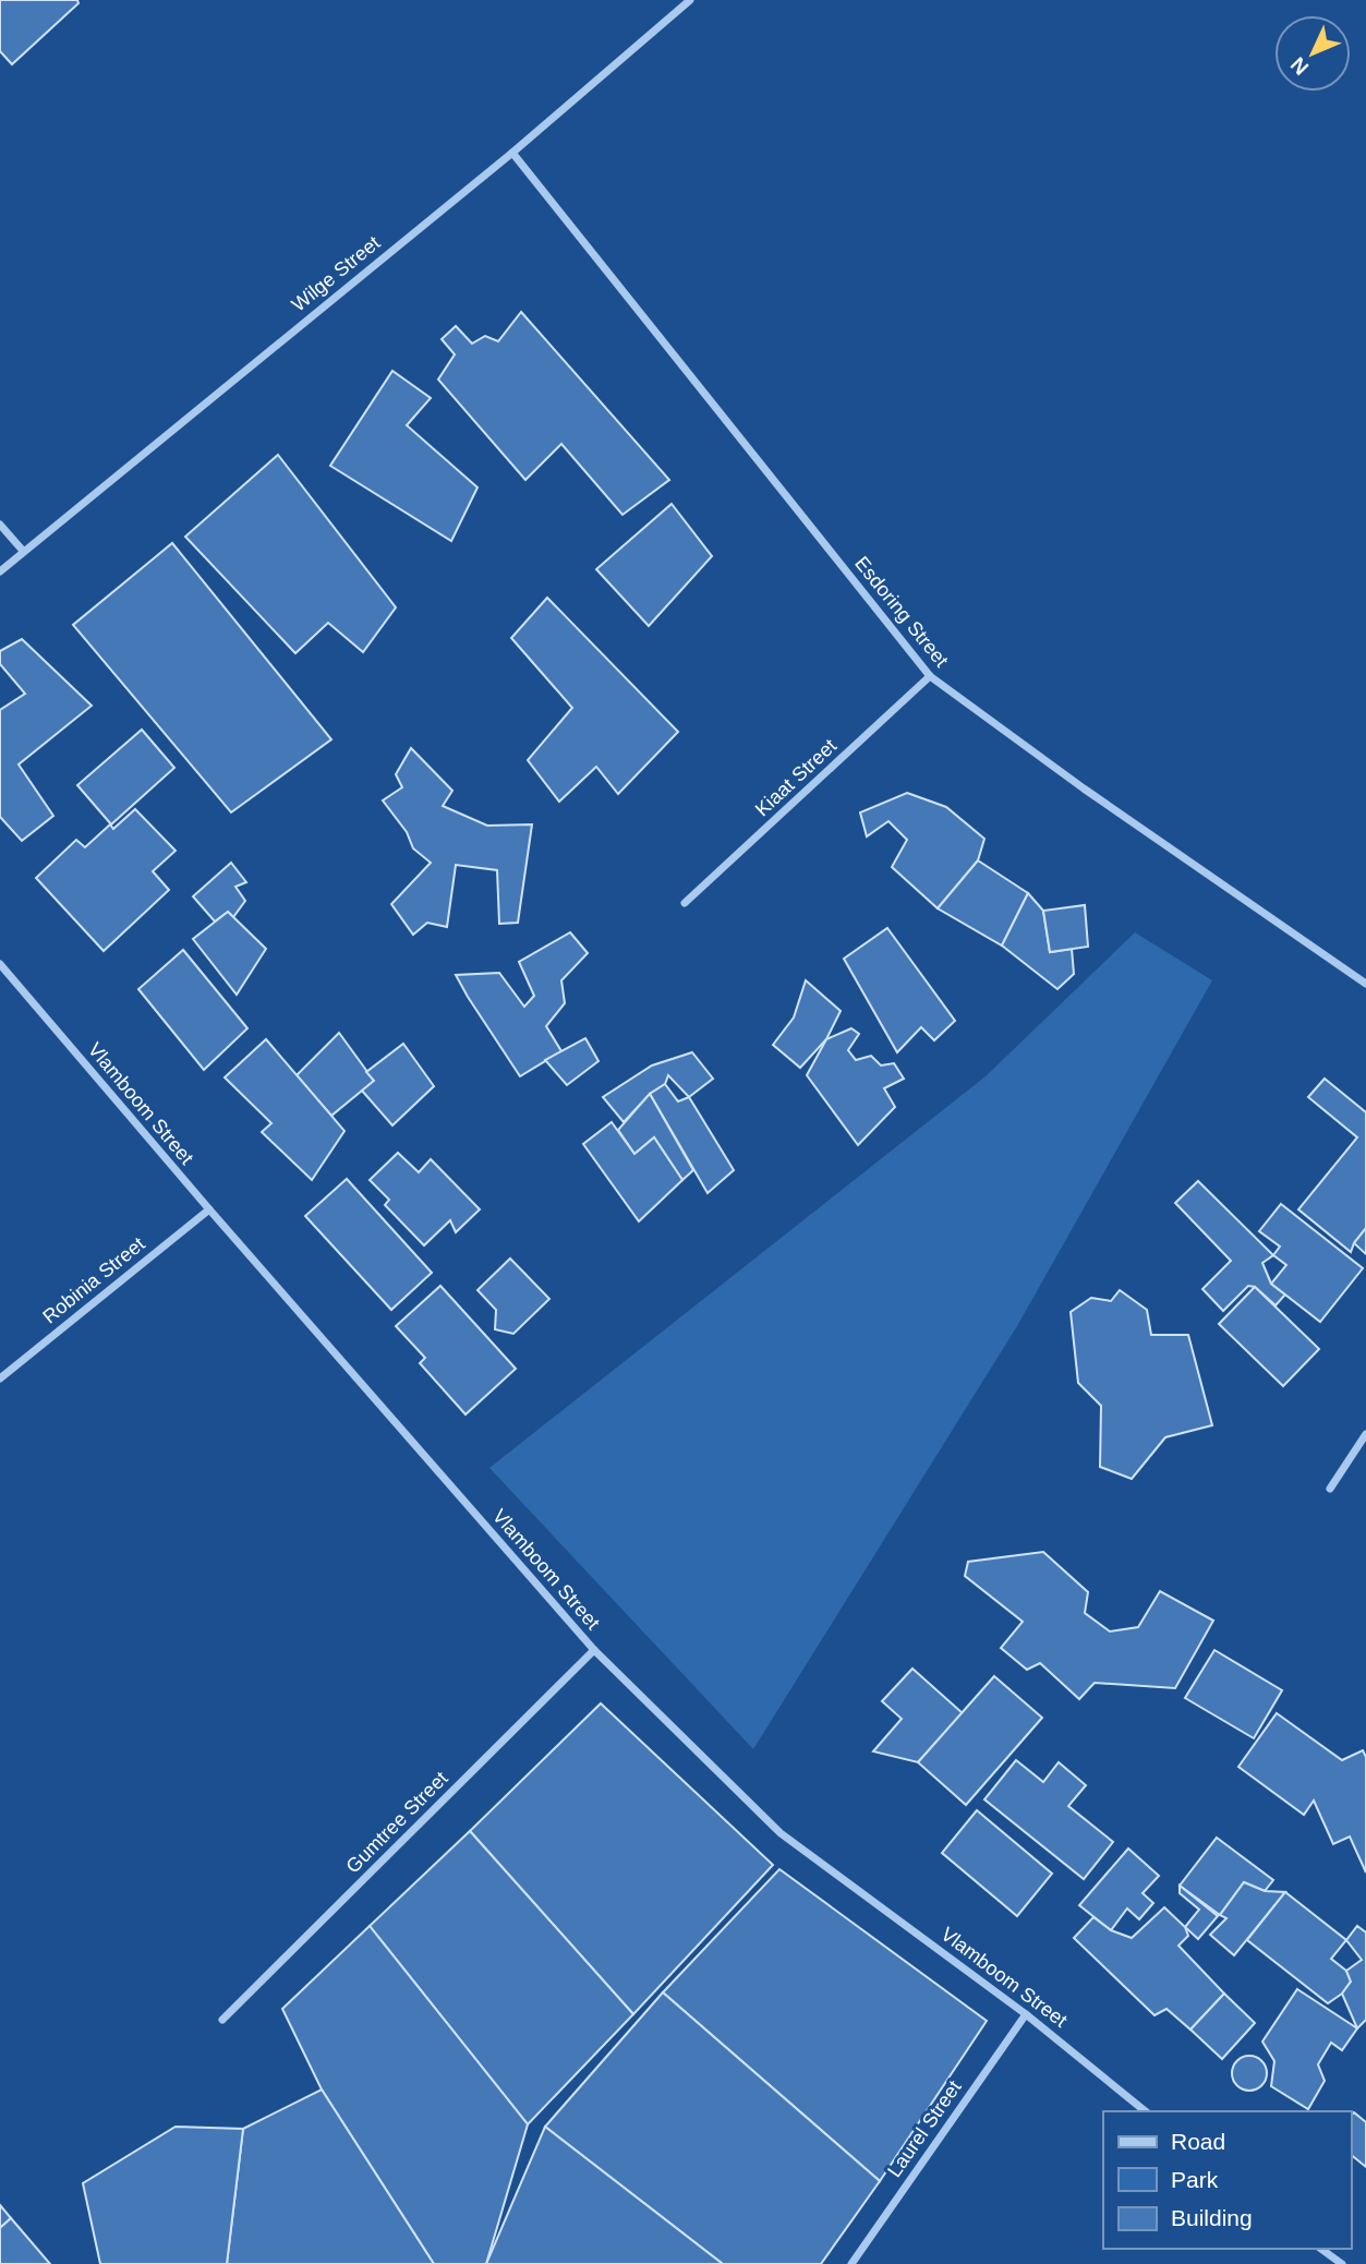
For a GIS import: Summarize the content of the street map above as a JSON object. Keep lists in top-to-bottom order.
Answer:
{
  "streets": {
    "street": [
      "Wilge Street",
      "Esdoring Street",
      "Kiaat Street",
      "Vlamboom Street",
      "Robinia Street",
      "Gumtree Street",
      "Laurel Street"
    ]
  },
  "crossings": [
    ["Wilge Street", "Esdoring Street"],
    ["Esdoring Street", "Kiaat Street"],
    ["Vlamboom Street", "Robinia Street"],
    ["Vlamboom Street", "Gumtree Street"],
    ["Vlamboom Street", "Laurel Street"]
  ],
  "legend": ["Road", "Park", "Building"],
  "north": "bottom left"
}
